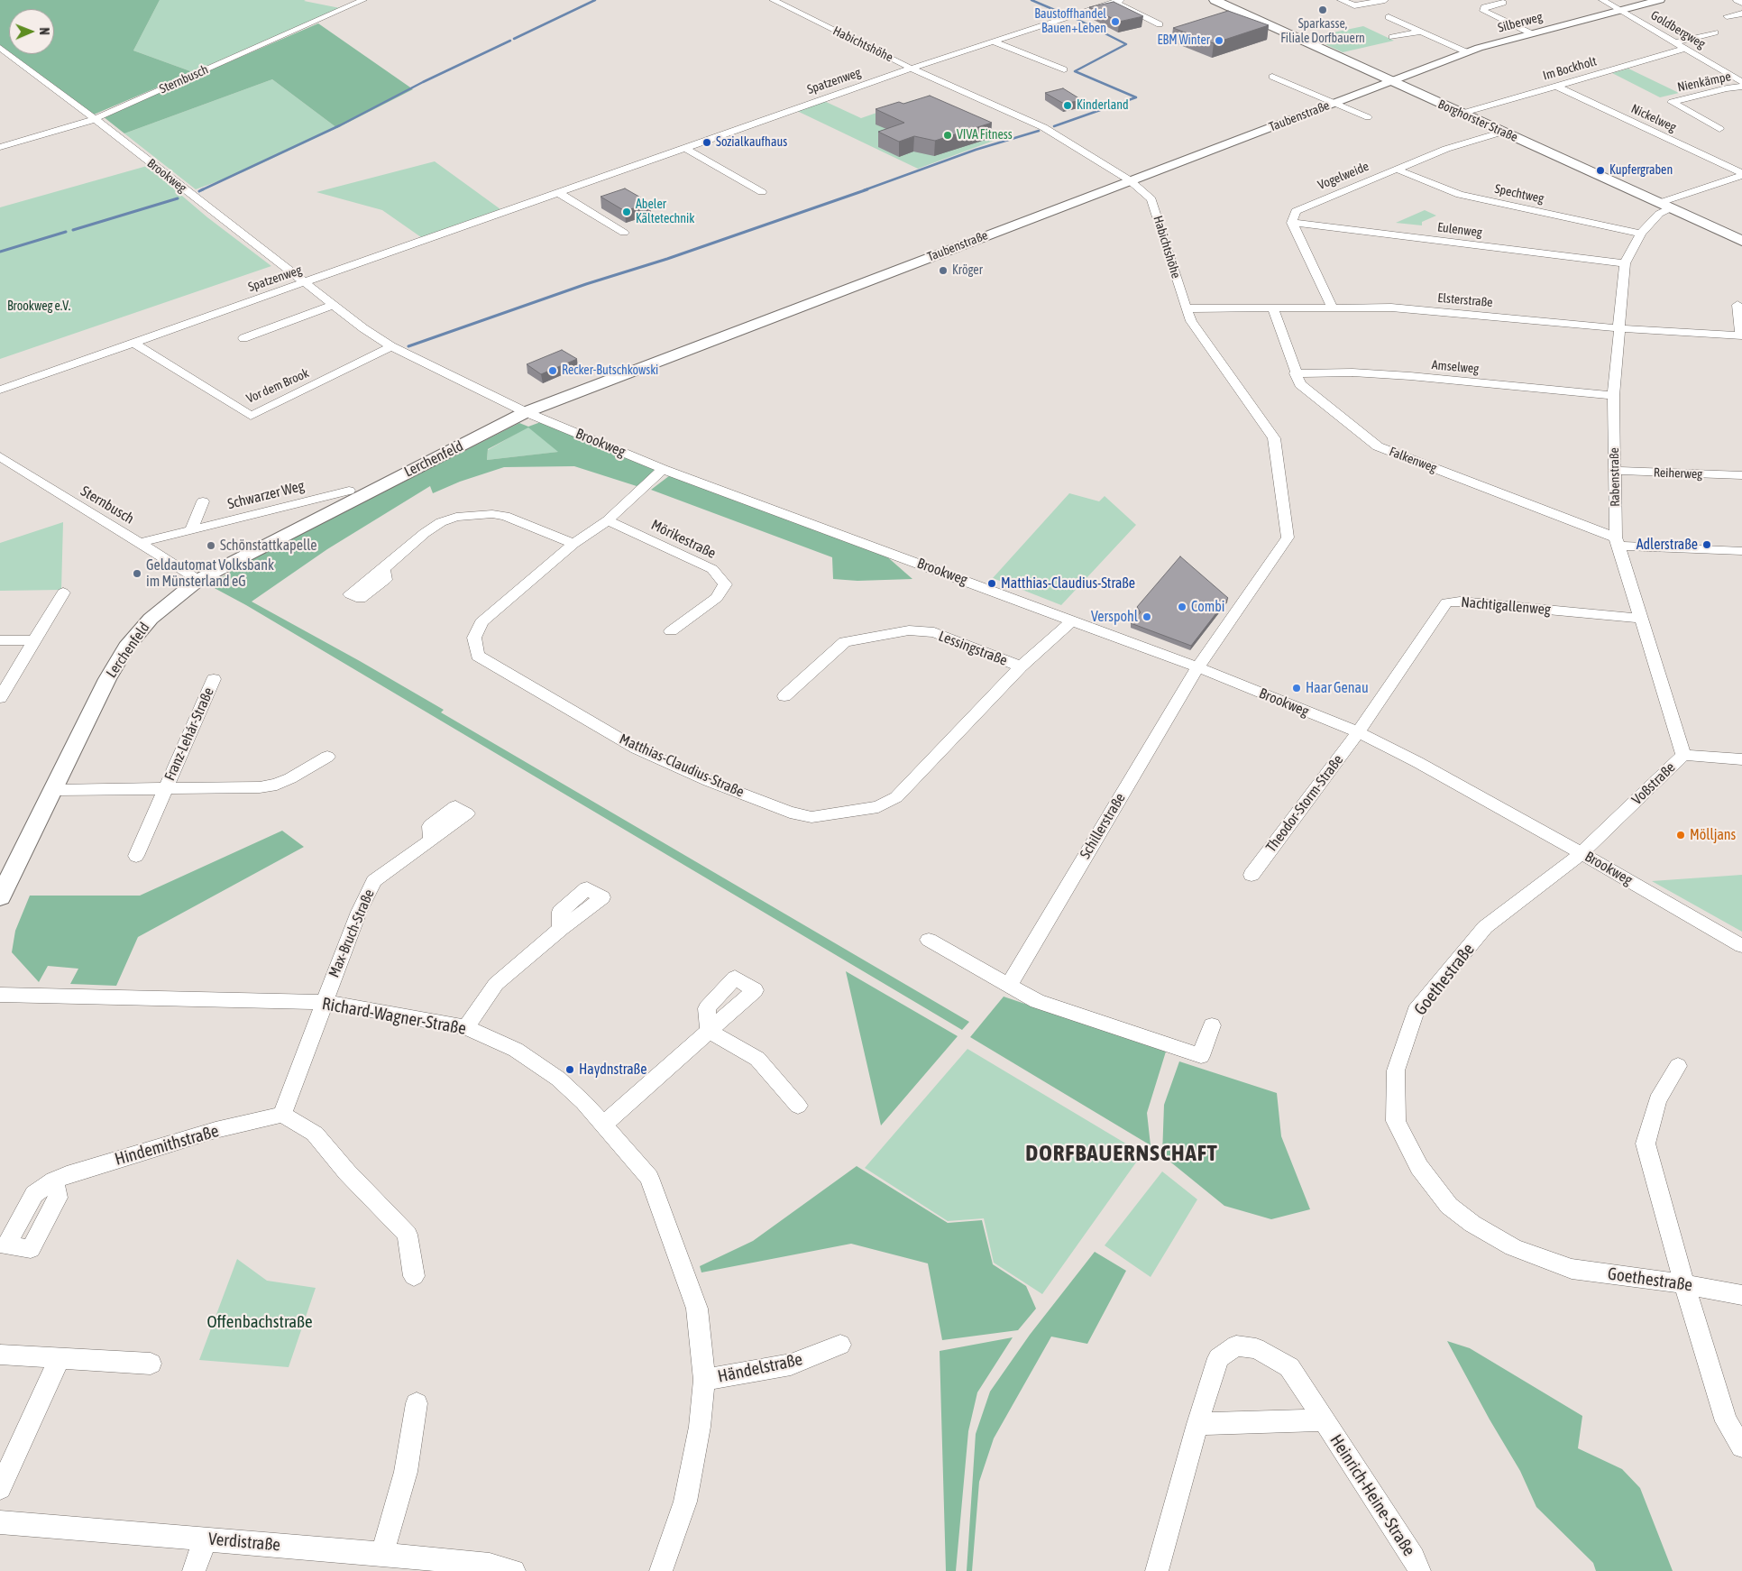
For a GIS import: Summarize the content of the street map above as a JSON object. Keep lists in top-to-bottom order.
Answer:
{
  "streets": {
    "main road": ["Borghorster Straße"],
    "street": [
      "Silberweg",
      "Goldbergweg",
      "Habichtshöhe",
      "Im Bockholt",
      "Sternbusch",
      "Spatzenweg",
      "Nienkämpe",
      "Taubenstraße",
      "Nickelweg",
      "Brookweg",
      "Vogelweide",
      "Spechtweg",
      "Eulenweg",
      "Elsterstraße",
      "Amselweg",
      "Vor dem Brook",
      "Lerchenfeld",
      "Falkenweg",
      "Reiherweg",
      "Rabenstraße",
      "Schwarzer Weg",
      "Mörikestraße",
      "Nachtigallenweg",
      "Lessingstraße",
      "Franz-Lehár-Straße",
      "Matthias-Claudius-Straße",
      "Voßstraße",
      "Theodor-Storm-Straße",
      "Schillerstraße",
      "Max-Bruch-Straße",
      "Goethestraße",
      "Richard-Wagner-Straße",
      "Hindemithstraße",
      "Händelstraße",
      "Heinrich-Heine-Straße",
      "Verdistraße"
    ]
  },
  "crossings": [
    ["Silberweg", "Goldbergweg"],
    ["Silberweg", "Taubenstraße"],
    ["Silberweg", "Borghorster Straße"],
    ["Goldbergweg", "Im Bockholt"],
    ["Habichtshöhe", "Spatzenweg"],
    ["Habichtshöhe", "Taubenstraße"],
    ["Habichtshöhe", "Brookweg"],
    ["Habichtshöhe", "Elsterstraße"],
    ["Habichtshöhe", "Schillerstraße"],
    ["Im Bockholt", "Nickelweg"],
    ["Im Bockholt", "Borghorster Straße"],
    ["Sternbusch", "Brookweg"],
    ["Sternbusch", "Lerchenfeld"],
    ["Sternbusch", "Schwarzer Weg"],
    ["Spatzenweg", "Brookweg"],
    ["Spatzenweg", "Vor dem Brook"],
    ["Taubenstraße", "Borghorster Straße"],
    ["Taubenstraße", "Brookweg"],
    ["Taubenstraße", "Lerchenfeld"],
    ["Borghorster Straße", "Vogelweide"],
    ["Borghorster Straße", "Rabenstraße"],
    ["Brookweg", "Vor dem Brook"],
    ["Brookweg", "Lerchenfeld"],
    ["Brookweg", "Nachtigallenweg"],
    ["Brookweg", "Matthias-Claudius-Straße"],
    ["Brookweg", "Voßstraße"],
    ["Brookweg", "Theodor-Storm-Straße"],
    ["Brookweg", "Schillerstraße"],
    ["Brookweg", "Goethestraße"],
    ["Vogelweide", "Spechtweg"],
    ["Vogelweide", "Eulenweg"],
    ["Spechtweg", "Rabenstraße"],
    ["Eulenweg", "Rabenstraße"],
    ["Elsterstraße", "Falkenweg"],
    ["Elsterstraße", "Rabenstraße"],
    ["Amselweg", "Falkenweg"],
    ["Amselweg", "Rabenstraße"],
    ["Lerchenfeld", "Franz-Lehár-Straße"],
    ["Falkenweg", "Rabenstraße"],
    ["Reiherweg", "Rabenstraße"],
    ["Rabenstraße", "Nachtigallenweg"],
    ["Rabenstraße", "Voßstraße"],
    ["Mörikestraße", "Matthias-Claudius-Straße"],
    ["Nachtigallenweg", "Theodor-Storm-Straße"],
    ["Lessingstraße", "Matthias-Claudius-Straße"],
    ["Voßstraße", "Goethestraße"],
    ["Max-Bruch-Straße", "Richard-Wagner-Straße"],
    ["Richard-Wagner-Straße", "Händelstraße"]
  ],
  "districts": ["DORFBAUERNSCHAFT"],
  "parks": ["Brookweg e.V.", "Offenbachstraße"],
  "places": [
    "Sparkasse, Filiale Dorfbauern",
    "Baustoffhandel Bauen+Leben",
    "EBM Winter",
    "Kinderland",
    "VIVA Fitness",
    "Sozialkaufhaus",
    "Kupfergraben",
    "Abeler Kältetechnik",
    "Kröger",
    "Recker-Butschkowski",
    "Adlerstraße",
    "Schönstattkapelle",
    "Geldautomat Volksbank im Münsterland eG",
    "Matthias-Claudius-Straße",
    "Combi",
    "Verspohl",
    "Haar Genau",
    "Mölljans",
    "Haydnstraße"
  ],
  "north": "right"
}
